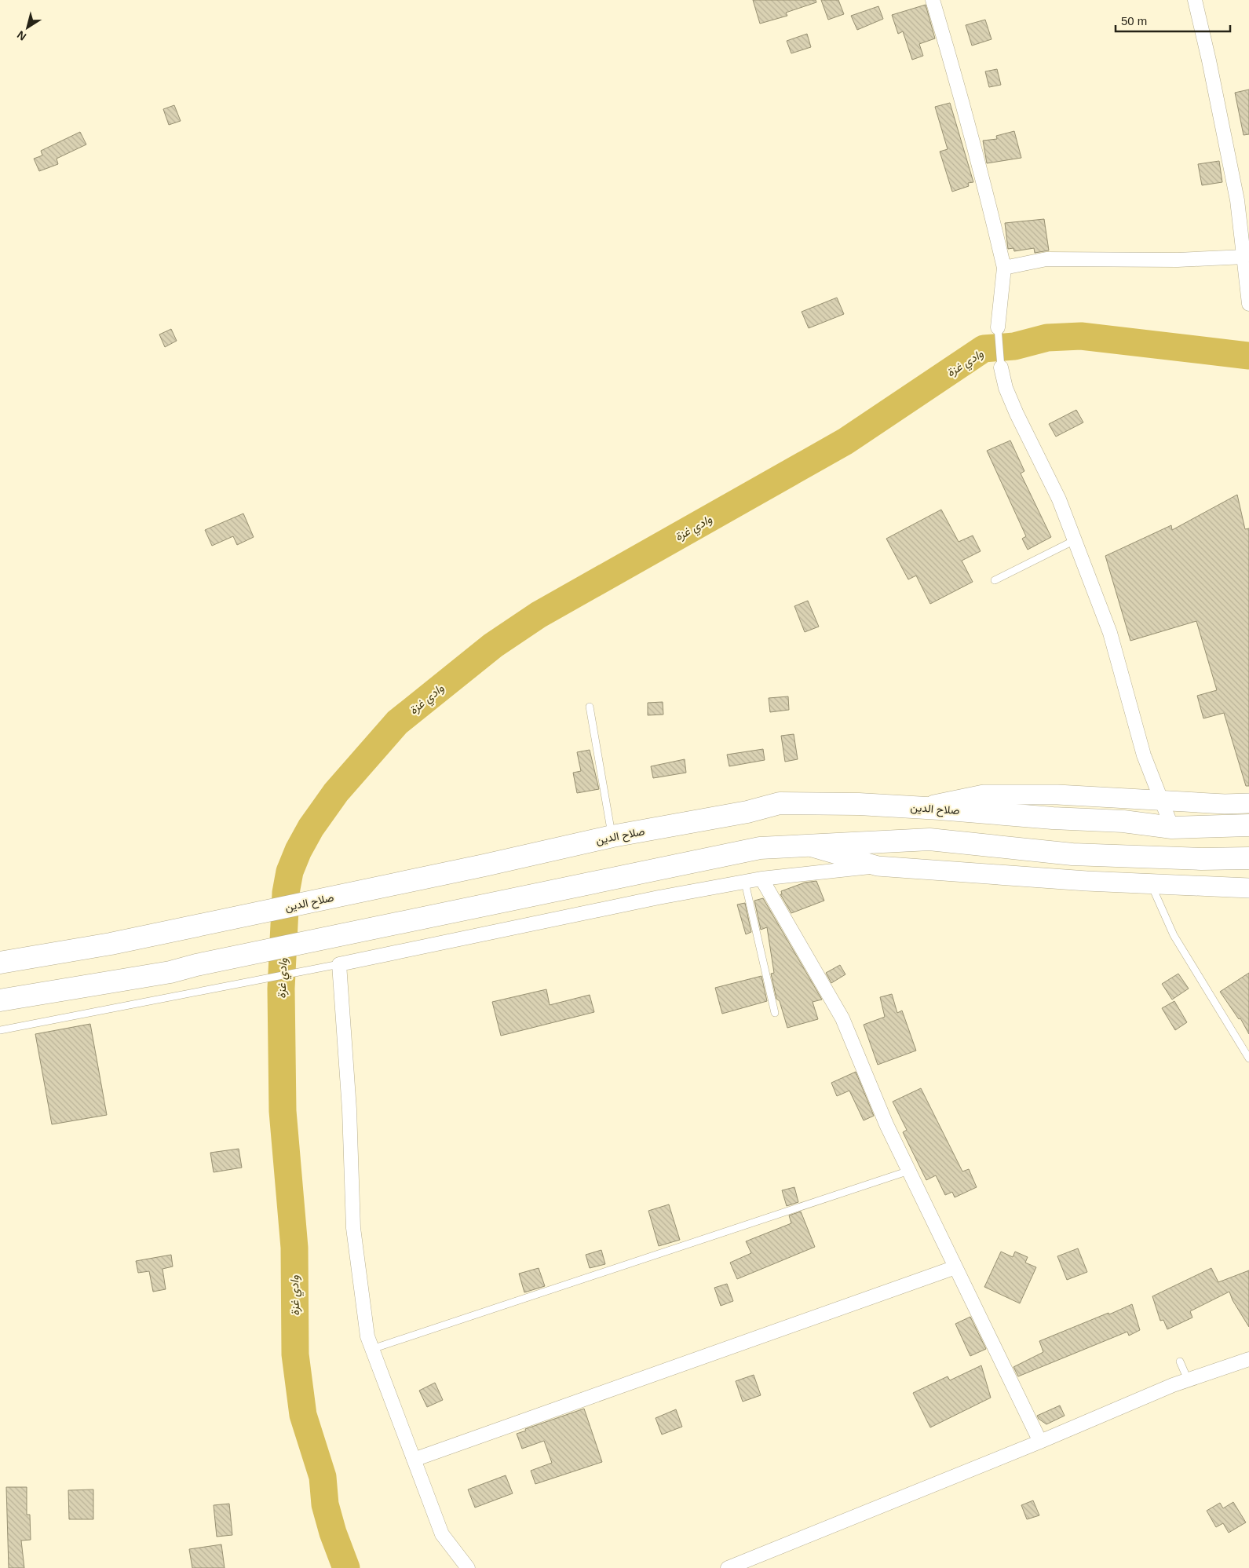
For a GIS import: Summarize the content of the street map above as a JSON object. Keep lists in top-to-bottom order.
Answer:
{
  "streets": {
    "highway": ["صلاح الدين"]
  },
  "water": ["وادي غزة"],
  "scale_bar": "50 m",
  "north": "bottom left"
}
